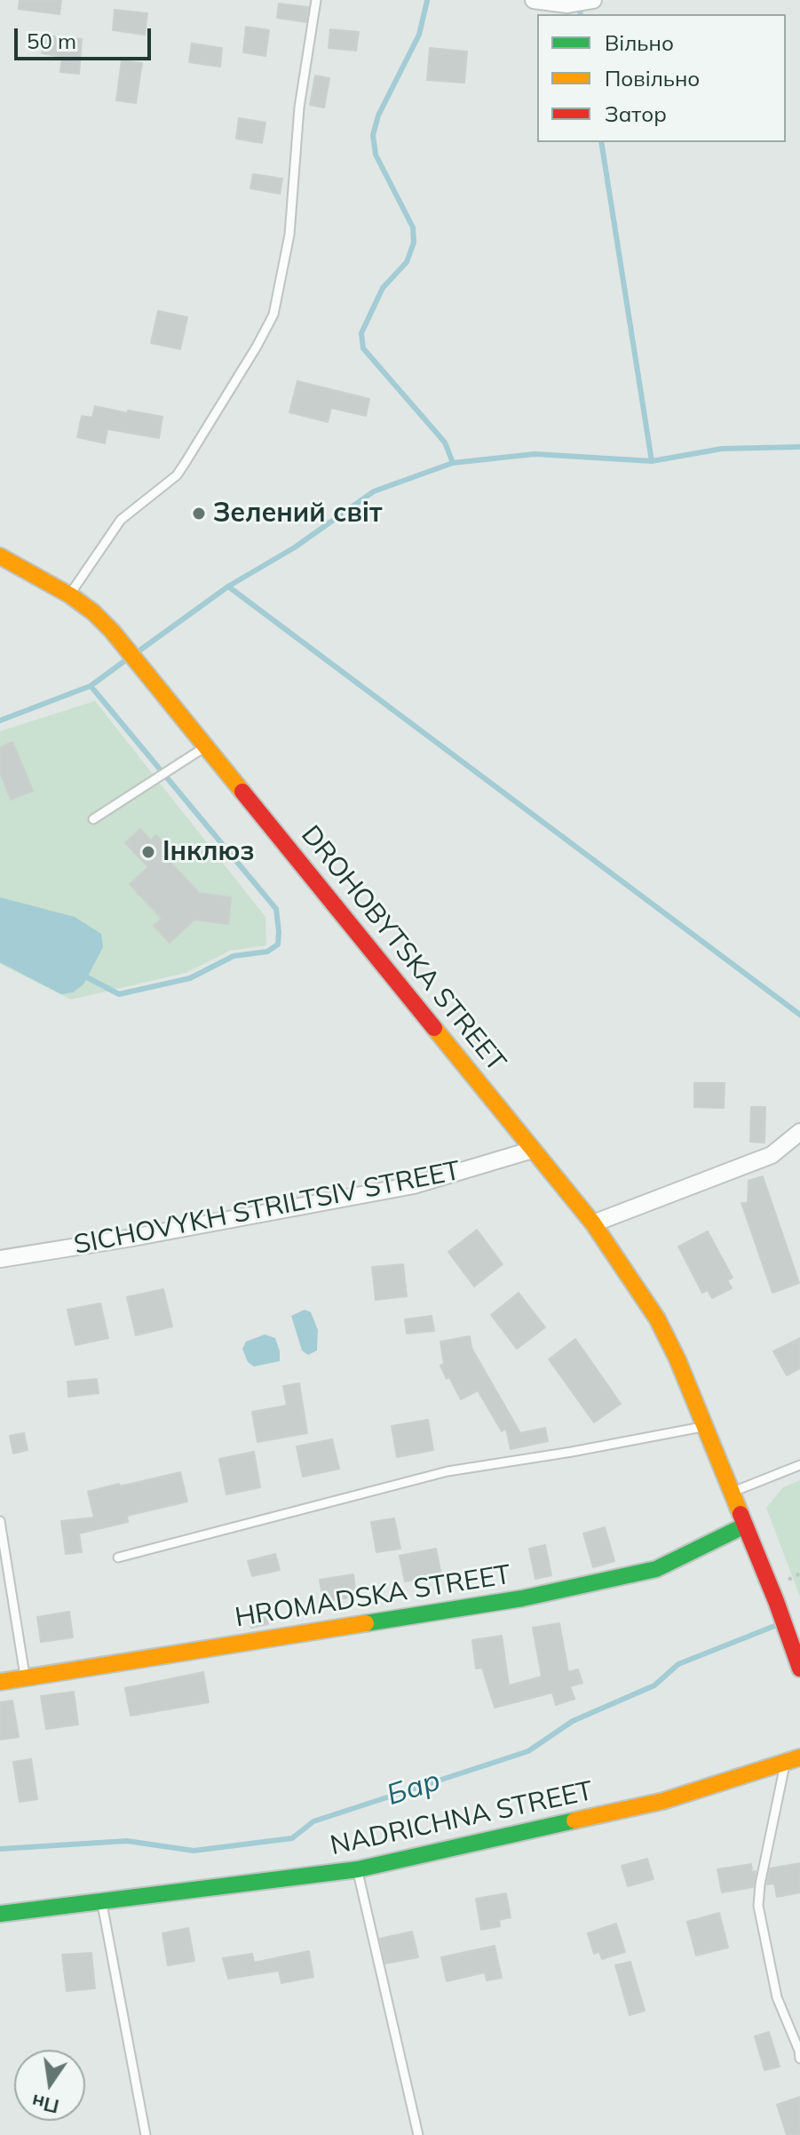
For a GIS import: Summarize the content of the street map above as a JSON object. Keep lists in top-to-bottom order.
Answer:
{
  "streets": {
    "street": [
      "DROHOBYTSKA STREET",
      "SICHOVYKH STRILTSIV STREET",
      "HROMADSKA STREET",
      "NADRICHNA STREET"
    ]
  },
  "crossings": [
    ["DROHOBYTSKA STREET", "SICHOVYKH STRILTSIV STREET"],
    ["DROHOBYTSKA STREET", "HROMADSKA STREET"]
  ],
  "water": ["Бар"],
  "places": ["Зелений світ", "Інклюз"],
  "legend": ["Вільно", "Повільно", "Затор"],
  "scale_bar": "50 m",
  "north": "bottom"
}
